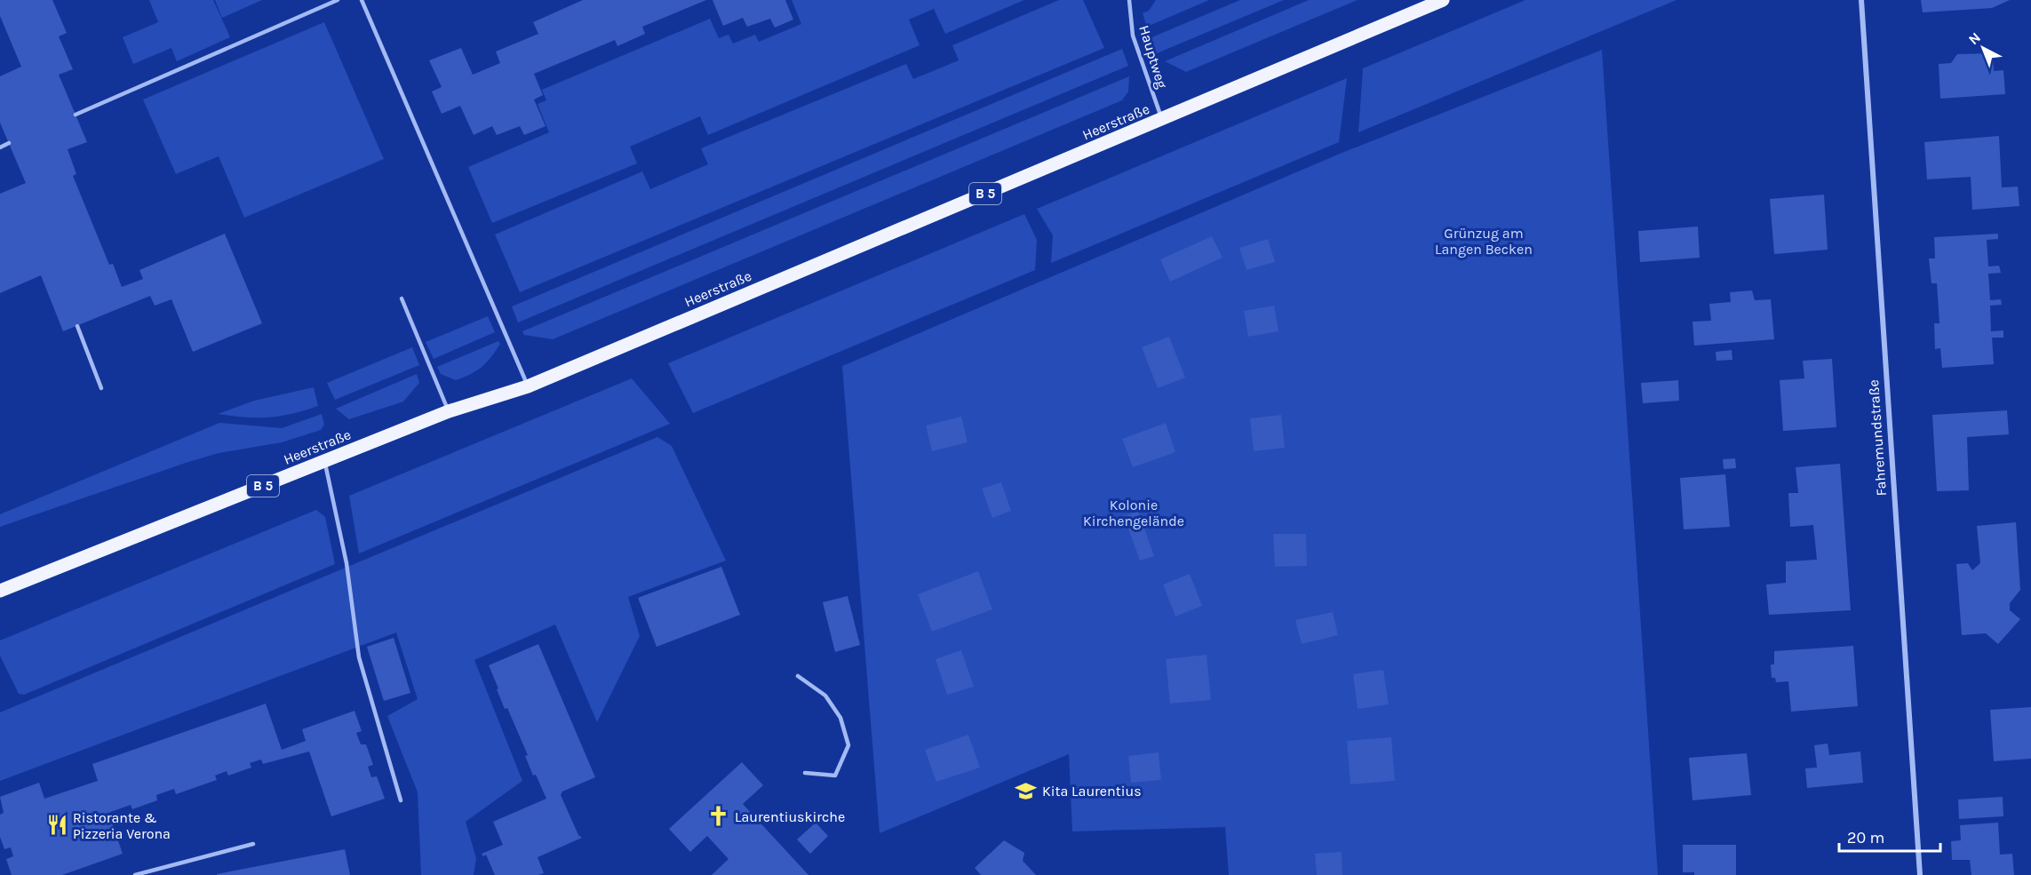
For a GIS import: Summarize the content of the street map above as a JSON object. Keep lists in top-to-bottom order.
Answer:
{
  "streets": {
    "main road": ["Heerstraße", "B 5"],
    "street": ["Fahremundstraße"],
    "lane": ["Hauptweg"]
  },
  "crossings": [
    ["Hauptweg", "Heerstraße"]
  ],
  "parks": ["Grünzug am Langen Becken", "Kolonie Kirchengelände"],
  "places": {
    "school or university": ["Kita Laurentius"],
    "church": ["Laurentiuskirche"],
    "restaurant": ["Ristorante & Pizzeria Verona"]
  },
  "scale_bar": "20 m",
  "north": "top left"
}
